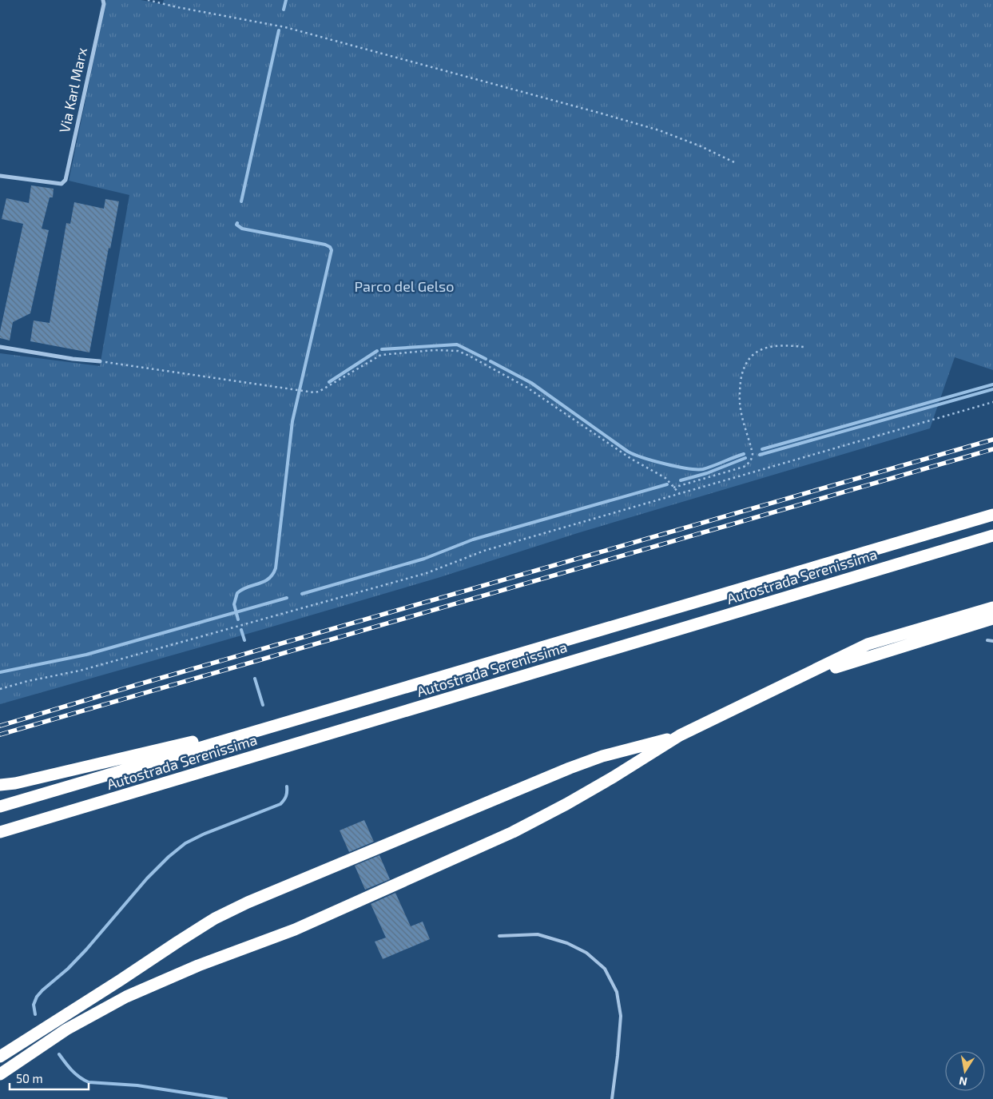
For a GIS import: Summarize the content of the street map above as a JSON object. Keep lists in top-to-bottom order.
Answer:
{
  "streets": {
    "highway": ["Autostrada Serenissima"],
    "street": ["Via Karl Marx"]
  },
  "parks": ["Parco del Gelso"],
  "scale_bar": "50 m",
  "north": "bottom"
}
